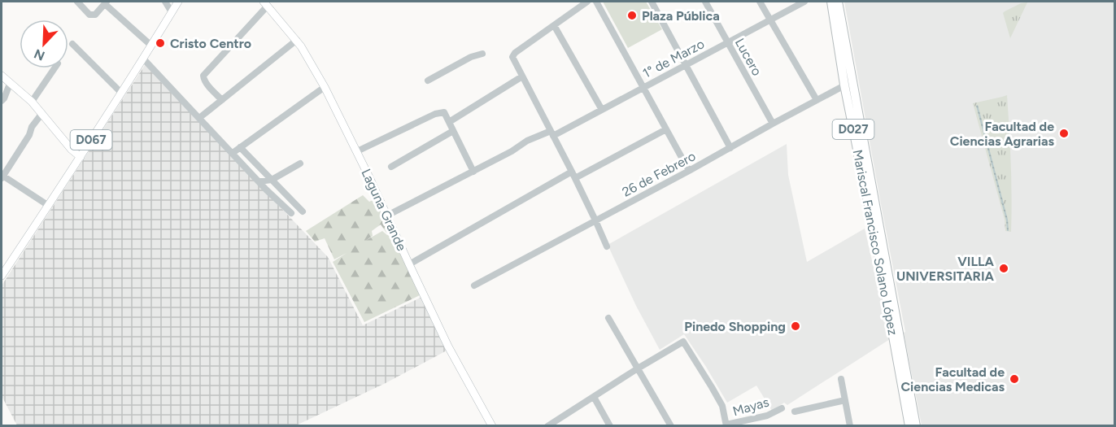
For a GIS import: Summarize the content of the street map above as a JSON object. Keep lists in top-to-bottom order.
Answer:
{
  "streets": {
    "highway": ["D027", "Mariscal Francisco Solano López"],
    "main road": ["D067", "Laguna Grande"],
    "street": [
      "Lucero",
      "1° de Marzo",
      "26 de Febrero",
      "Mayas"
    ]
  },
  "crossings": [
    ["Lucero", "1° de Marzo"],
    ["Lucero", "26 de Febrero"],
    ["1° de Marzo", "Laguna Grande"],
    ["D027", "26 de Febrero"],
    ["D027", "Mariscal Francisco Solano López"],
    ["26 de Febrero", "Mariscal Francisco Solano López"]
  ],
  "places": [
    "Plaza Pública",
    "Cristo Centro",
    "Facultad de Ciencias Agrarias",
    "VILLA UNIVERSITARIA",
    "Pinedo Shopping",
    "Facultad de Ciencias Medicas"
  ],
  "north": "bottom left"
}
